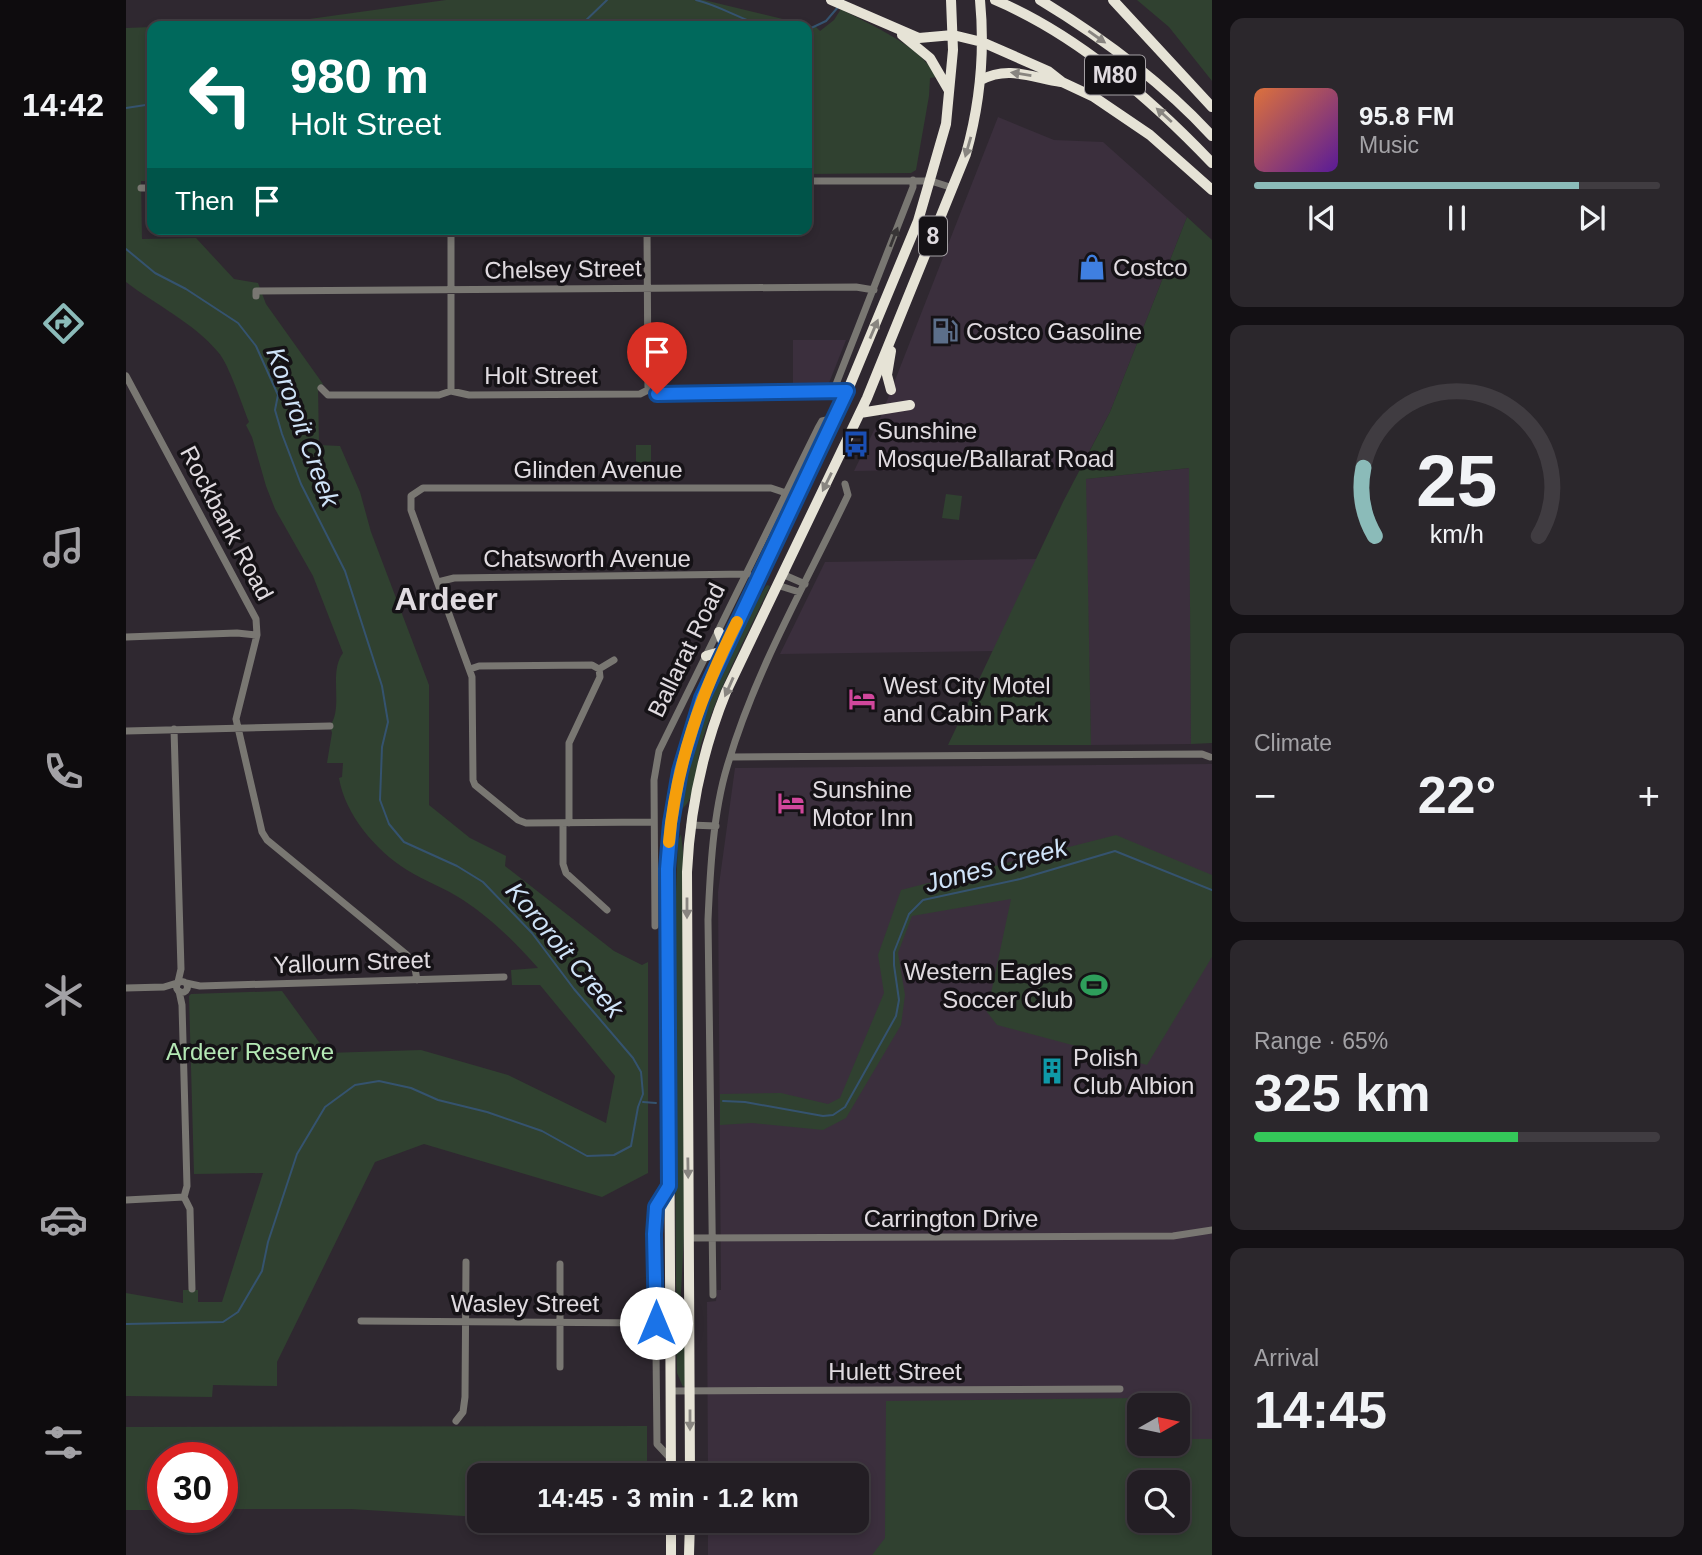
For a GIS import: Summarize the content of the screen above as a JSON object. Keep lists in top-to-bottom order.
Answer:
{
  "streets": {
    "highway": ["M80", "8", "Ballarat Road"],
    "street": [
      "Chelsey Street",
      "Holt Street",
      "Glinden Avenue",
      "Rockbank Road",
      "Chatsworth Avenue",
      "Yallourn Street",
      "Carrington Drive",
      "Wasley Street",
      "Hulett Street"
    ]
  },
  "crossings": [
    ["8", "Carrington Drive"],
    ["8", "Wasley Street"],
    ["8", "Hulett Street"],
    ["Holt Street", "Ballarat Road"],
    ["Glinden Avenue", "Chatsworth Avenue"],
    ["Glinden Avenue", "Ballarat Road"],
    ["Rockbank Road", "Yallourn Street"],
    ["Chatsworth Avenue", "Ballarat Road"],
    ["Ballarat Road", "Wasley Street"],
    ["Ballarat Road", "Hulett Street"]
  ],
  "districts": ["Ardeer"],
  "water": ["Kororoit Creek", "Jones Creek"],
  "parks": ["Ardeer Reserve"],
  "places": {
    "shop": ["Costco"],
    "fuel station": ["Costco Gasoline"],
    "bus stop": ["Sunshine Mosque/Ballarat Road"],
    "hotel": ["West City Motel and Cabin Park", "Sunshine Motor Inn"],
    "sports": ["Western Eagles Soccer Club"],
    "building": ["Polish Club Albion"]
  },
  "north": "right",
  "page": {
    "tabs": "14:42",
    "turn": ["980 m", "Holt Street"],
    "song": ["95.8 FM", "Music"],
    "then": "Then",
    "tile": [
      "Climate",
      ["Range · 65%", "325 km"],
      ["Arrival", "14:45"]
    ],
    "heat": ["−", "22°", "+"],
    "limit": "30",
    "trip": "14:45 · 3 min · 1.2 km",
    "gauge": ["25", "km/h"]
  }
}
